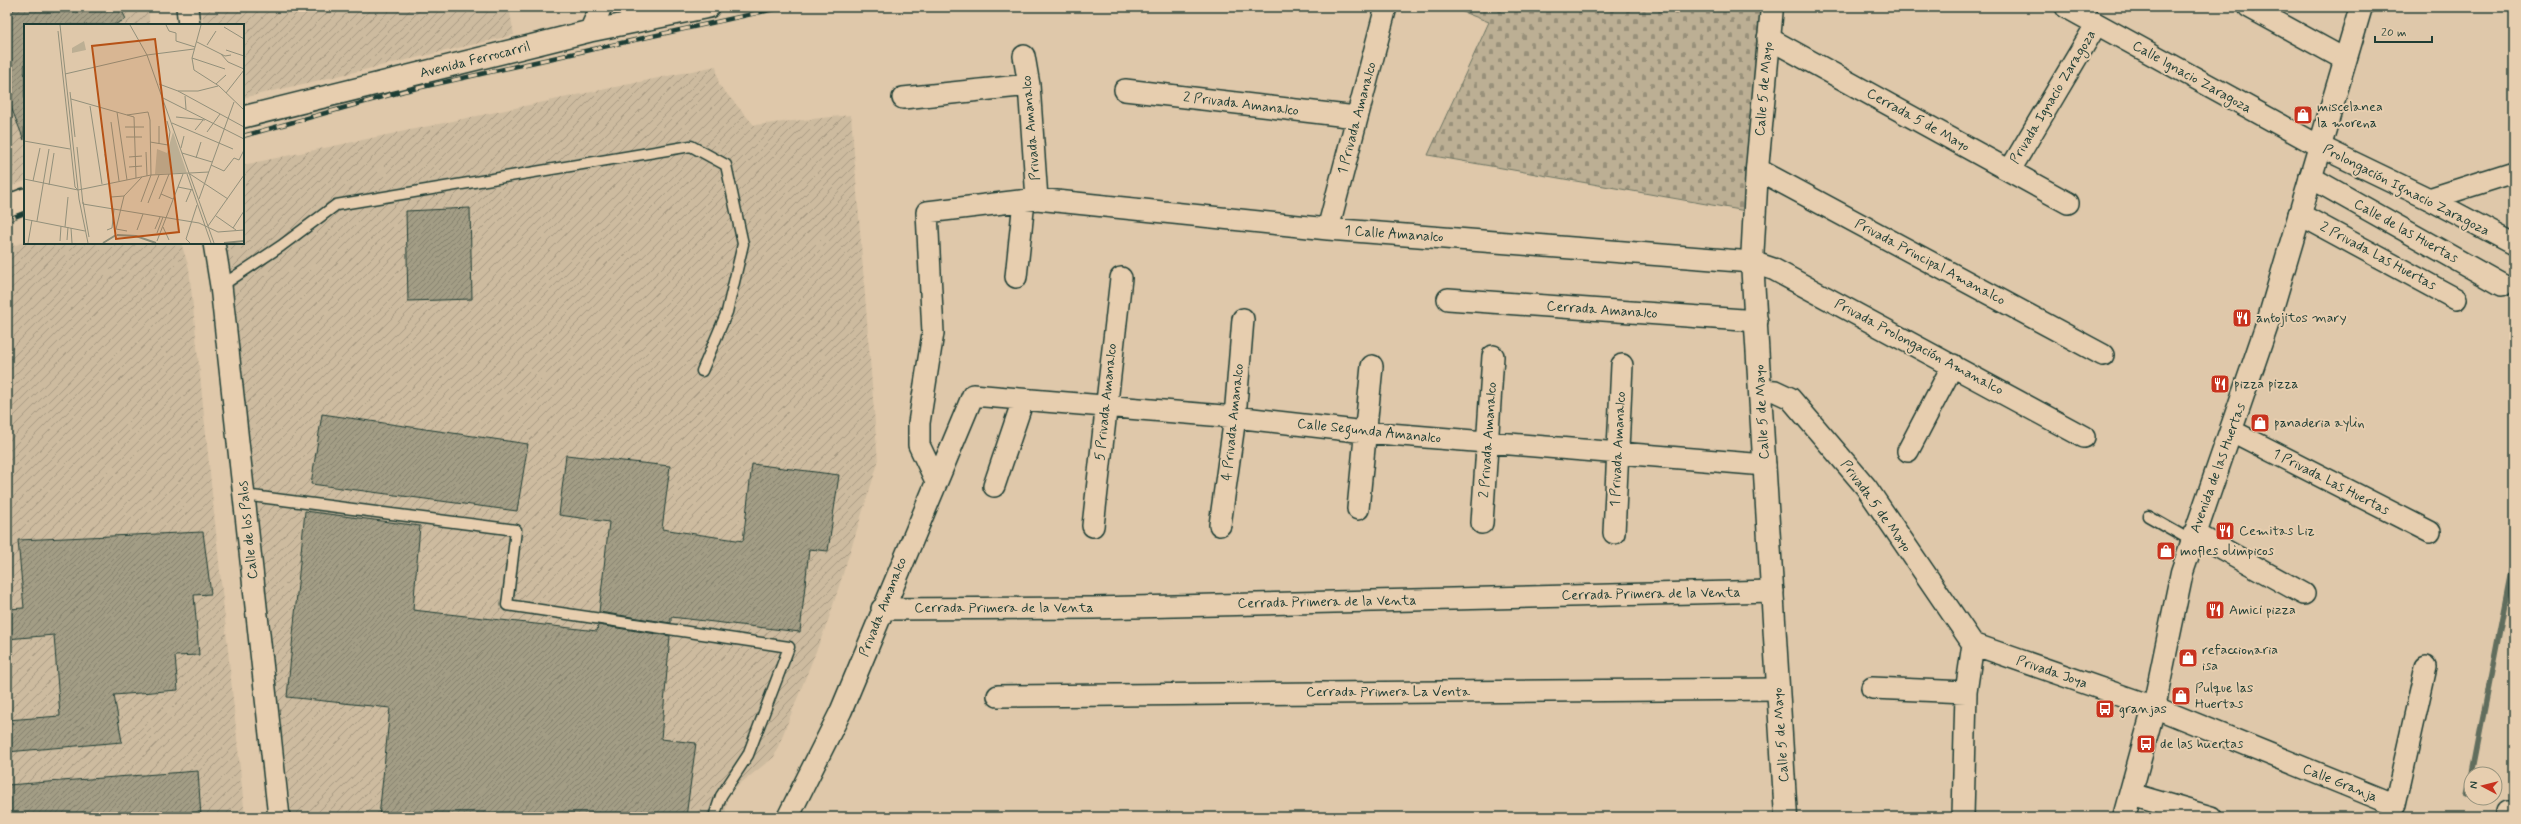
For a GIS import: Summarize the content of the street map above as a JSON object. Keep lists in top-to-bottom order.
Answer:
{
  "streets": {
    "street": [
      "Avenida Ferrocarril",
      "Calle Ignacio Zaragoza",
      "Calle 5 de Mayo",
      "Privada Ignacio Zaragoza",
      "2 Privada Amanalco",
      "1 Privada Amanalco",
      "Cerrada 5 de Mayo",
      "Privada Amanalco",
      "Prolongación Ignacio Zaragoza",
      "Calle de las Huertas",
      "1 Calle Amanalco",
      "2 Privada Las Huertas",
      "Privada Principal Amanalco",
      "Cerrada Amanalco",
      "Privada Prolongación Amanalco",
      "5 Privada Amanalco",
      "4 Privada Amanalco",
      "Calle Segunda Amanalco",
      "Avenida de las Huertas",
      "1 Privada Las Huertas",
      "Privada 5 de Mayo",
      "Calle de los Palos",
      "Cerrada Primera de la Venta",
      "Privada Joya",
      "Cerrada Primera La Venta",
      "Calle Granja"
    ]
  },
  "crossings": [
    ["Calle Ignacio Zaragoza", "Privada Ignacio Zaragoza"],
    ["Calle Ignacio Zaragoza", "Prolongación Ignacio Zaragoza"],
    ["Calle Ignacio Zaragoza", "Avenida de las Huertas"],
    ["Calle 5 de Mayo", "Cerrada 5 de Mayo"],
    ["Calle 5 de Mayo", "1 Calle Amanalco"],
    ["Calle 5 de Mayo", "Privada Principal Amanalco"],
    ["Calle 5 de Mayo", "Cerrada Amanalco"],
    ["Calle 5 de Mayo", "Privada Prolongación Amanalco"],
    ["Calle 5 de Mayo", "Calle Segunda Amanalco"],
    ["Calle 5 de Mayo", "Privada 5 de Mayo"],
    ["Calle 5 de Mayo", "Cerrada Primera de la Venta"],
    ["Calle 5 de Mayo", "Cerrada Primera La Venta"],
    ["Privada Ignacio Zaragoza", "Cerrada 5 de Mayo"],
    ["2 Privada Amanalco", "1 Privada Amanalco"],
    ["2 Privada Amanalco", "Calle Segunda Amanalco"],
    ["1 Privada Amanalco", "1 Calle Amanalco"],
    ["1 Privada Amanalco", "Calle Segunda Amanalco"],
    ["Privada Amanalco", "1 Calle Amanalco"],
    ["Privada Amanalco", "Calle Segunda Amanalco"],
    ["Privada Amanalco", "Cerrada Primera de la Venta"],
    ["Prolongación Ignacio Zaragoza", "Avenida de las Huertas"],
    ["Calle de las Huertas", "Avenida de las Huertas"],
    ["1 Calle Amanalco", "Privada Prolongación Amanalco"],
    ["2 Privada Las Huertas", "Avenida de las Huertas"],
    ["5 Privada Amanalco", "Calle Segunda Amanalco"],
    ["4 Privada Amanalco", "Calle Segunda Amanalco"],
    ["Avenida de las Huertas", "1 Privada Las Huertas"],
    ["Avenida de las Huertas", "Privada Joya"],
    ["Avenida de las Huertas", "Calle Granja"],
    ["Privada 5 de Mayo", "Privada Joya"],
    ["Privada Joya", "Calle Granja"]
  ],
  "places": {
    "shop": [
      "miscelanea la morena",
      "panaderia aylin",
      "mofles olimpicos",
      "refaccionaria isa",
      "Pulque las Huertas"
    ],
    "restaurant": [
      "antojitos mary",
      "pizza pizza",
      "Cemitas Liz",
      "Amici pizza"
    ],
    "bus stop": ["granjas", "de las huertas"]
  },
  "scale_bar": "20 m",
  "north": "left"
}
